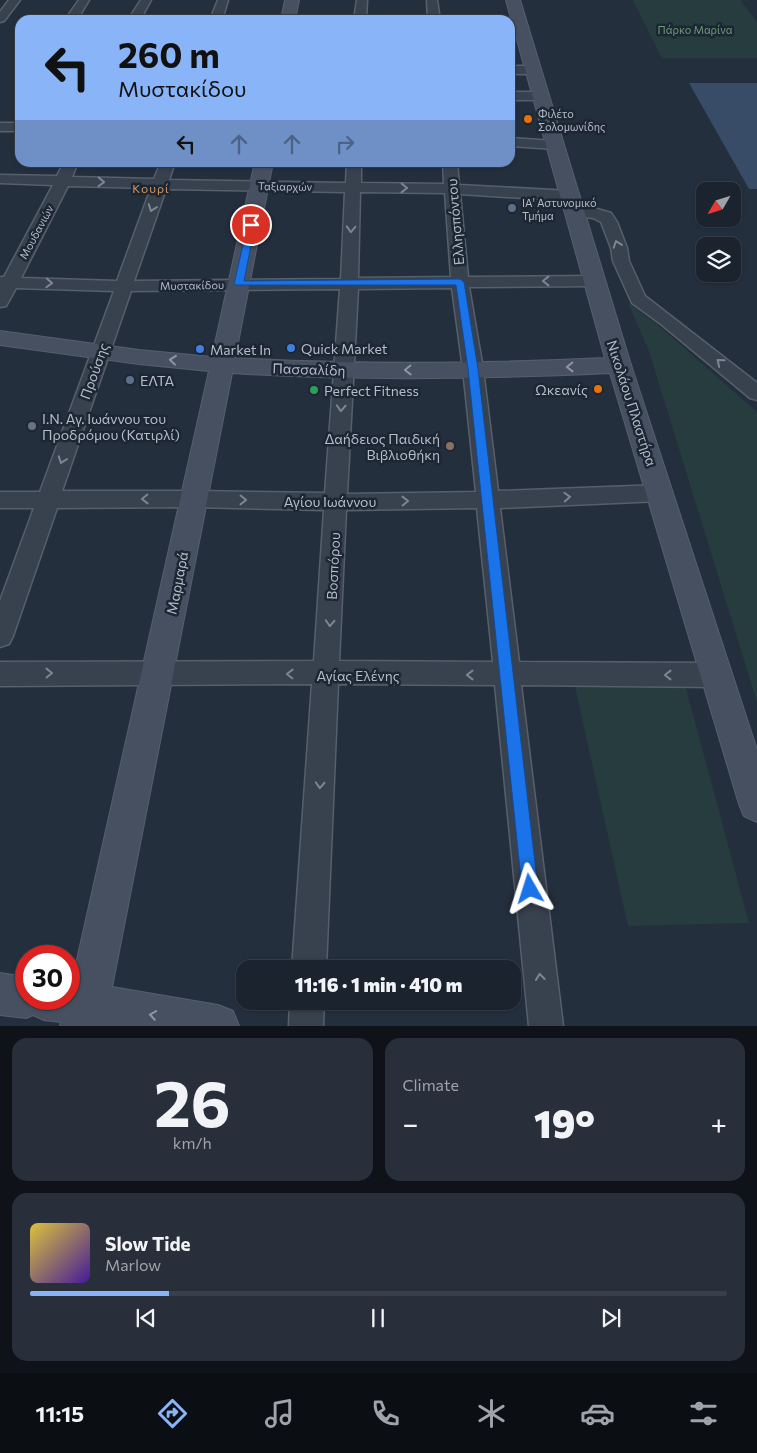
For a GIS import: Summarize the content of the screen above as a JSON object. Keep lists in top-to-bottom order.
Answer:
{
  "streets": {
    "main road": ["Πασσαλίδη", "Νικολάου Πλαστήρα", "Μαρμαρά"],
    "street": [
      "Ταξιαρχών",
      "Ελλησπόντου",
      "Μουδανιών",
      "Μυστακίδου",
      "Προύσης",
      "Αγίου Ιωάννου",
      "Βοσπόρου",
      "Αγίας Ελένης"
    ]
  },
  "crossings": [
    ["Ταξιαρχών", "Ελλησπόντου"],
    ["Ταξιαρχών", "Μουδανιών"],
    ["Ταξιαρχών", "Προύσης"],
    ["Ταξιαρχών", "Νικολάου Πλαστήρα"],
    ["Ταξιαρχών", "Βοσπόρου"],
    ["Ταξιαρχών", "Μαρμαρά"],
    ["Ελλησπόντου", "Μυστακίδου"],
    ["Ελλησπόντου", "Πασσαλίδη"],
    ["Ελλησπόντου", "Αγίου Ιωάννου"],
    ["Ελλησπόντου", "Αγίας Ελένης"],
    ["Μουδανιών", "Μυστακίδου"],
    ["Μυστακίδου", "Προύσης"],
    ["Μυστακίδου", "Νικολάου Πλαστήρα"],
    ["Μυστακίδου", "Βοσπόρου"],
    ["Μυστακίδου", "Μαρμαρά"],
    ["Πασσαλίδη", "Προύσης"],
    ["Πασσαλίδη", "Νικολάου Πλαστήρα"],
    ["Πασσαλίδη", "Βοσπόρου"],
    ["Πασσαλίδη", "Μαρμαρά"],
    ["Προύσης", "Αγίου Ιωάννου"],
    ["Νικολάου Πλαστήρα", "Αγίου Ιωάννου"],
    ["Νικολάου Πλαστήρα", "Αγίας Ελένης"],
    ["Αγίου Ιωάννου", "Βοσπόρου"],
    ["Αγίου Ιωάννου", "Μαρμαρά"],
    ["Βοσπόρου", "Αγίας Ελένης"],
    ["Μαρμαρά", "Αγίας Ελένης"]
  ],
  "one_way": [
    "Ελλησπόντου",
    "Πασσαλίδη",
    "Προύσης",
    "Βοσπόρου"
  ],
  "districts": ["Κουρί"],
  "parks": ["Πάρκο Μαρίνα"],
  "places": [
    "Φιλέτο Σολομωνίδης",
    "ΙΑ' Αστυνομικό Τμήμα",
    "Quick Market",
    "Market In",
    "ΕΛΤΑ",
    "Ωκεανίς",
    "Perfect Fitness",
    "Ι.Ν. Αγ. Ιωάννου του Προδρόμου (Κατιρλί)",
    "Δαήδειος Παιδική Βιβλιοθήκη"
  ],
  "north": "bottom left",
  "page": {
    "turn": ["260 m", "Μυστακίδου"],
    "limit": "30",
    "trip": "11:16 · 1 min · 410 m",
    "tile": [
      ["26", "km/h"],
      "Climate"
    ],
    "heat": ["−", "19°", "+"],
    "song": ["Slow Tide", "Marlow"],
    "tabs": "11:15"
  }
}
